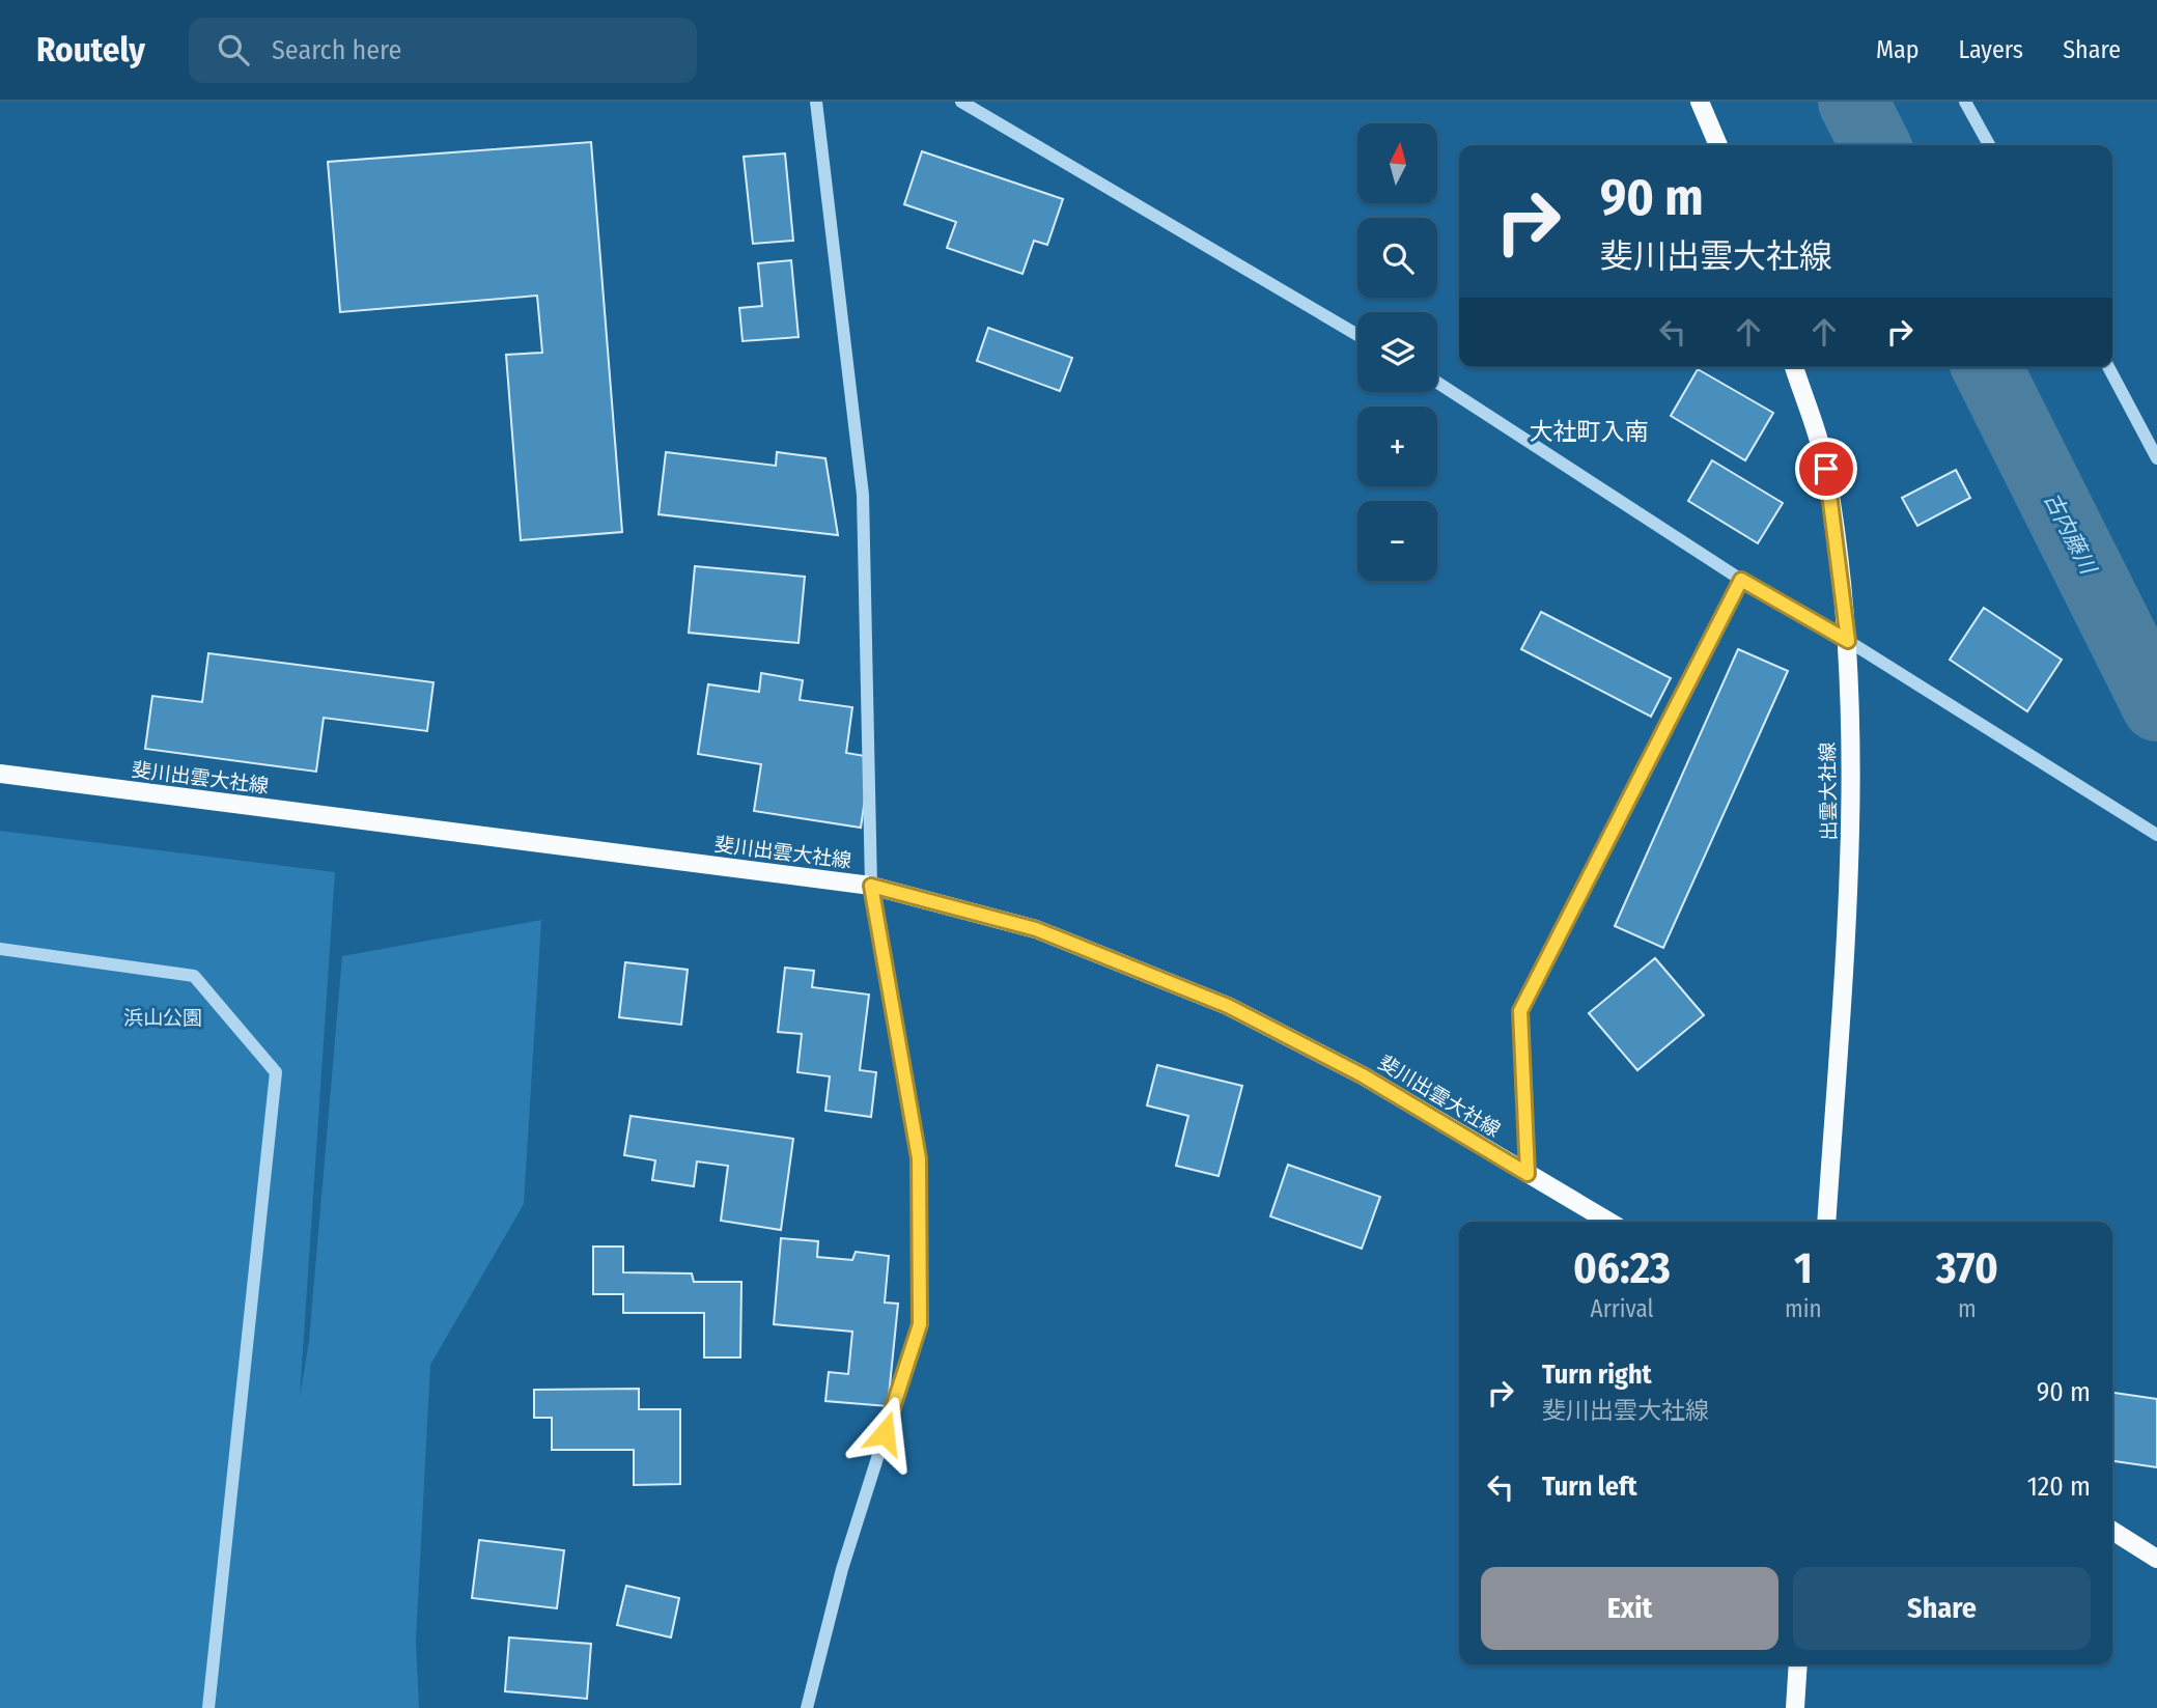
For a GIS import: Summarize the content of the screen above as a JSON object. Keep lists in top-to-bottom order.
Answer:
{
  "streets": {
    "main road": ["斐川出雲大社線", "出雲大社線"]
  },
  "districts": ["大社町入南"],
  "water": ["古内藤川"],
  "parks": ["浜山公園"],
  "north": "top",
  "page": {
    "header": "Routely",
    "search": "Search here",
    "nav": ["Map", "Layers", "Share"],
    "map_buttons": ["+", "−"],
    "turn": ["90 m", "斐川出雲大社線"],
    "eta": [
      "06:23",
      "Arrival",
      "1",
      "min",
      "370",
      "m"
    ],
    "list": [
      {
        "name": "Turn right",
        "note": "斐川出雲大社線",
        "value": "90 m"
      },
      {
        "name": "Turn left",
        "value": "120 m"
      }
    ],
    "buttons": ["Exit", "Share"]
  }
}
